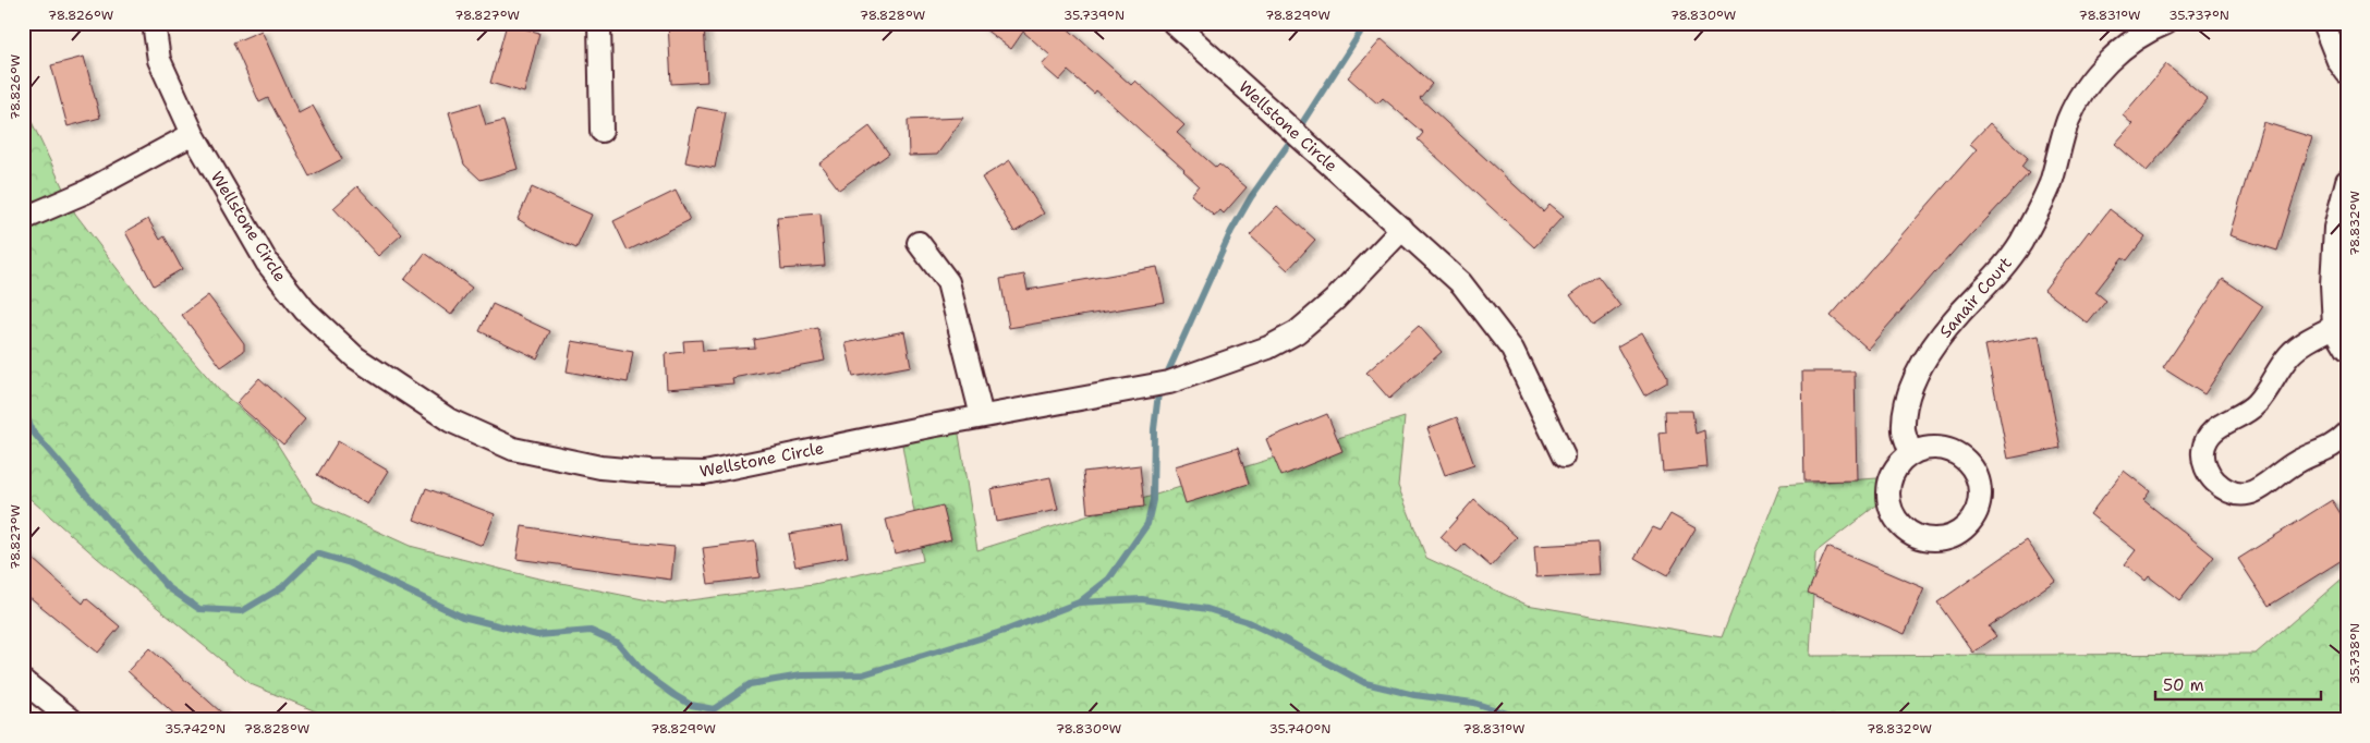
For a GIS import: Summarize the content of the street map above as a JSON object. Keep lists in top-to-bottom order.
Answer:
{
  "streets": {
    "street": ["Wellstone Circle", "Sanair Court"]
  },
  "scale_bar": "50 m",
  "coordinates": [
    "78.826°W",
    "78.827°W",
    "78.828°W",
    "35.739°N",
    "78.829°W",
    "78.830°W",
    "78.831°W",
    "35.737°N",
    "78.832°W",
    "35.738°N",
    "35.742°N",
    "35.740°N"
  ]
}
